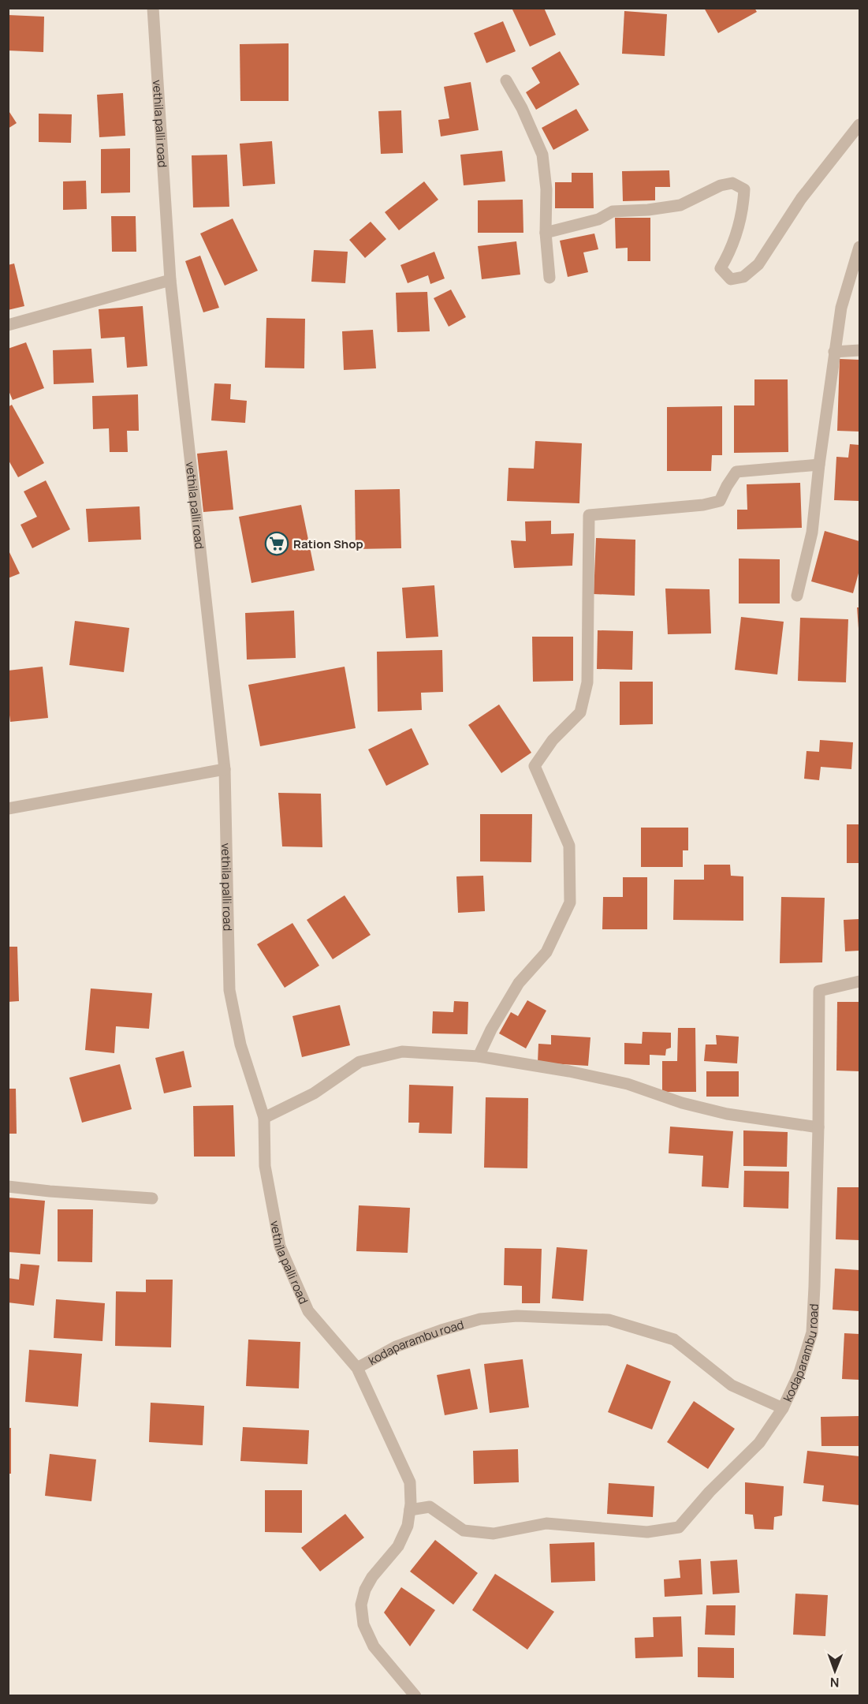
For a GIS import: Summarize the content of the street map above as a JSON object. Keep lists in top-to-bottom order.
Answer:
{
  "streets": {
    "street": ["vethila palli road", "kodaparambu road"]
  },
  "crossings": [
    ["vethila palli road", "kodaparambu road"]
  ],
  "places": {
    "supermarket": ["Ration Shop"]
  },
  "north": "bottom"
}
